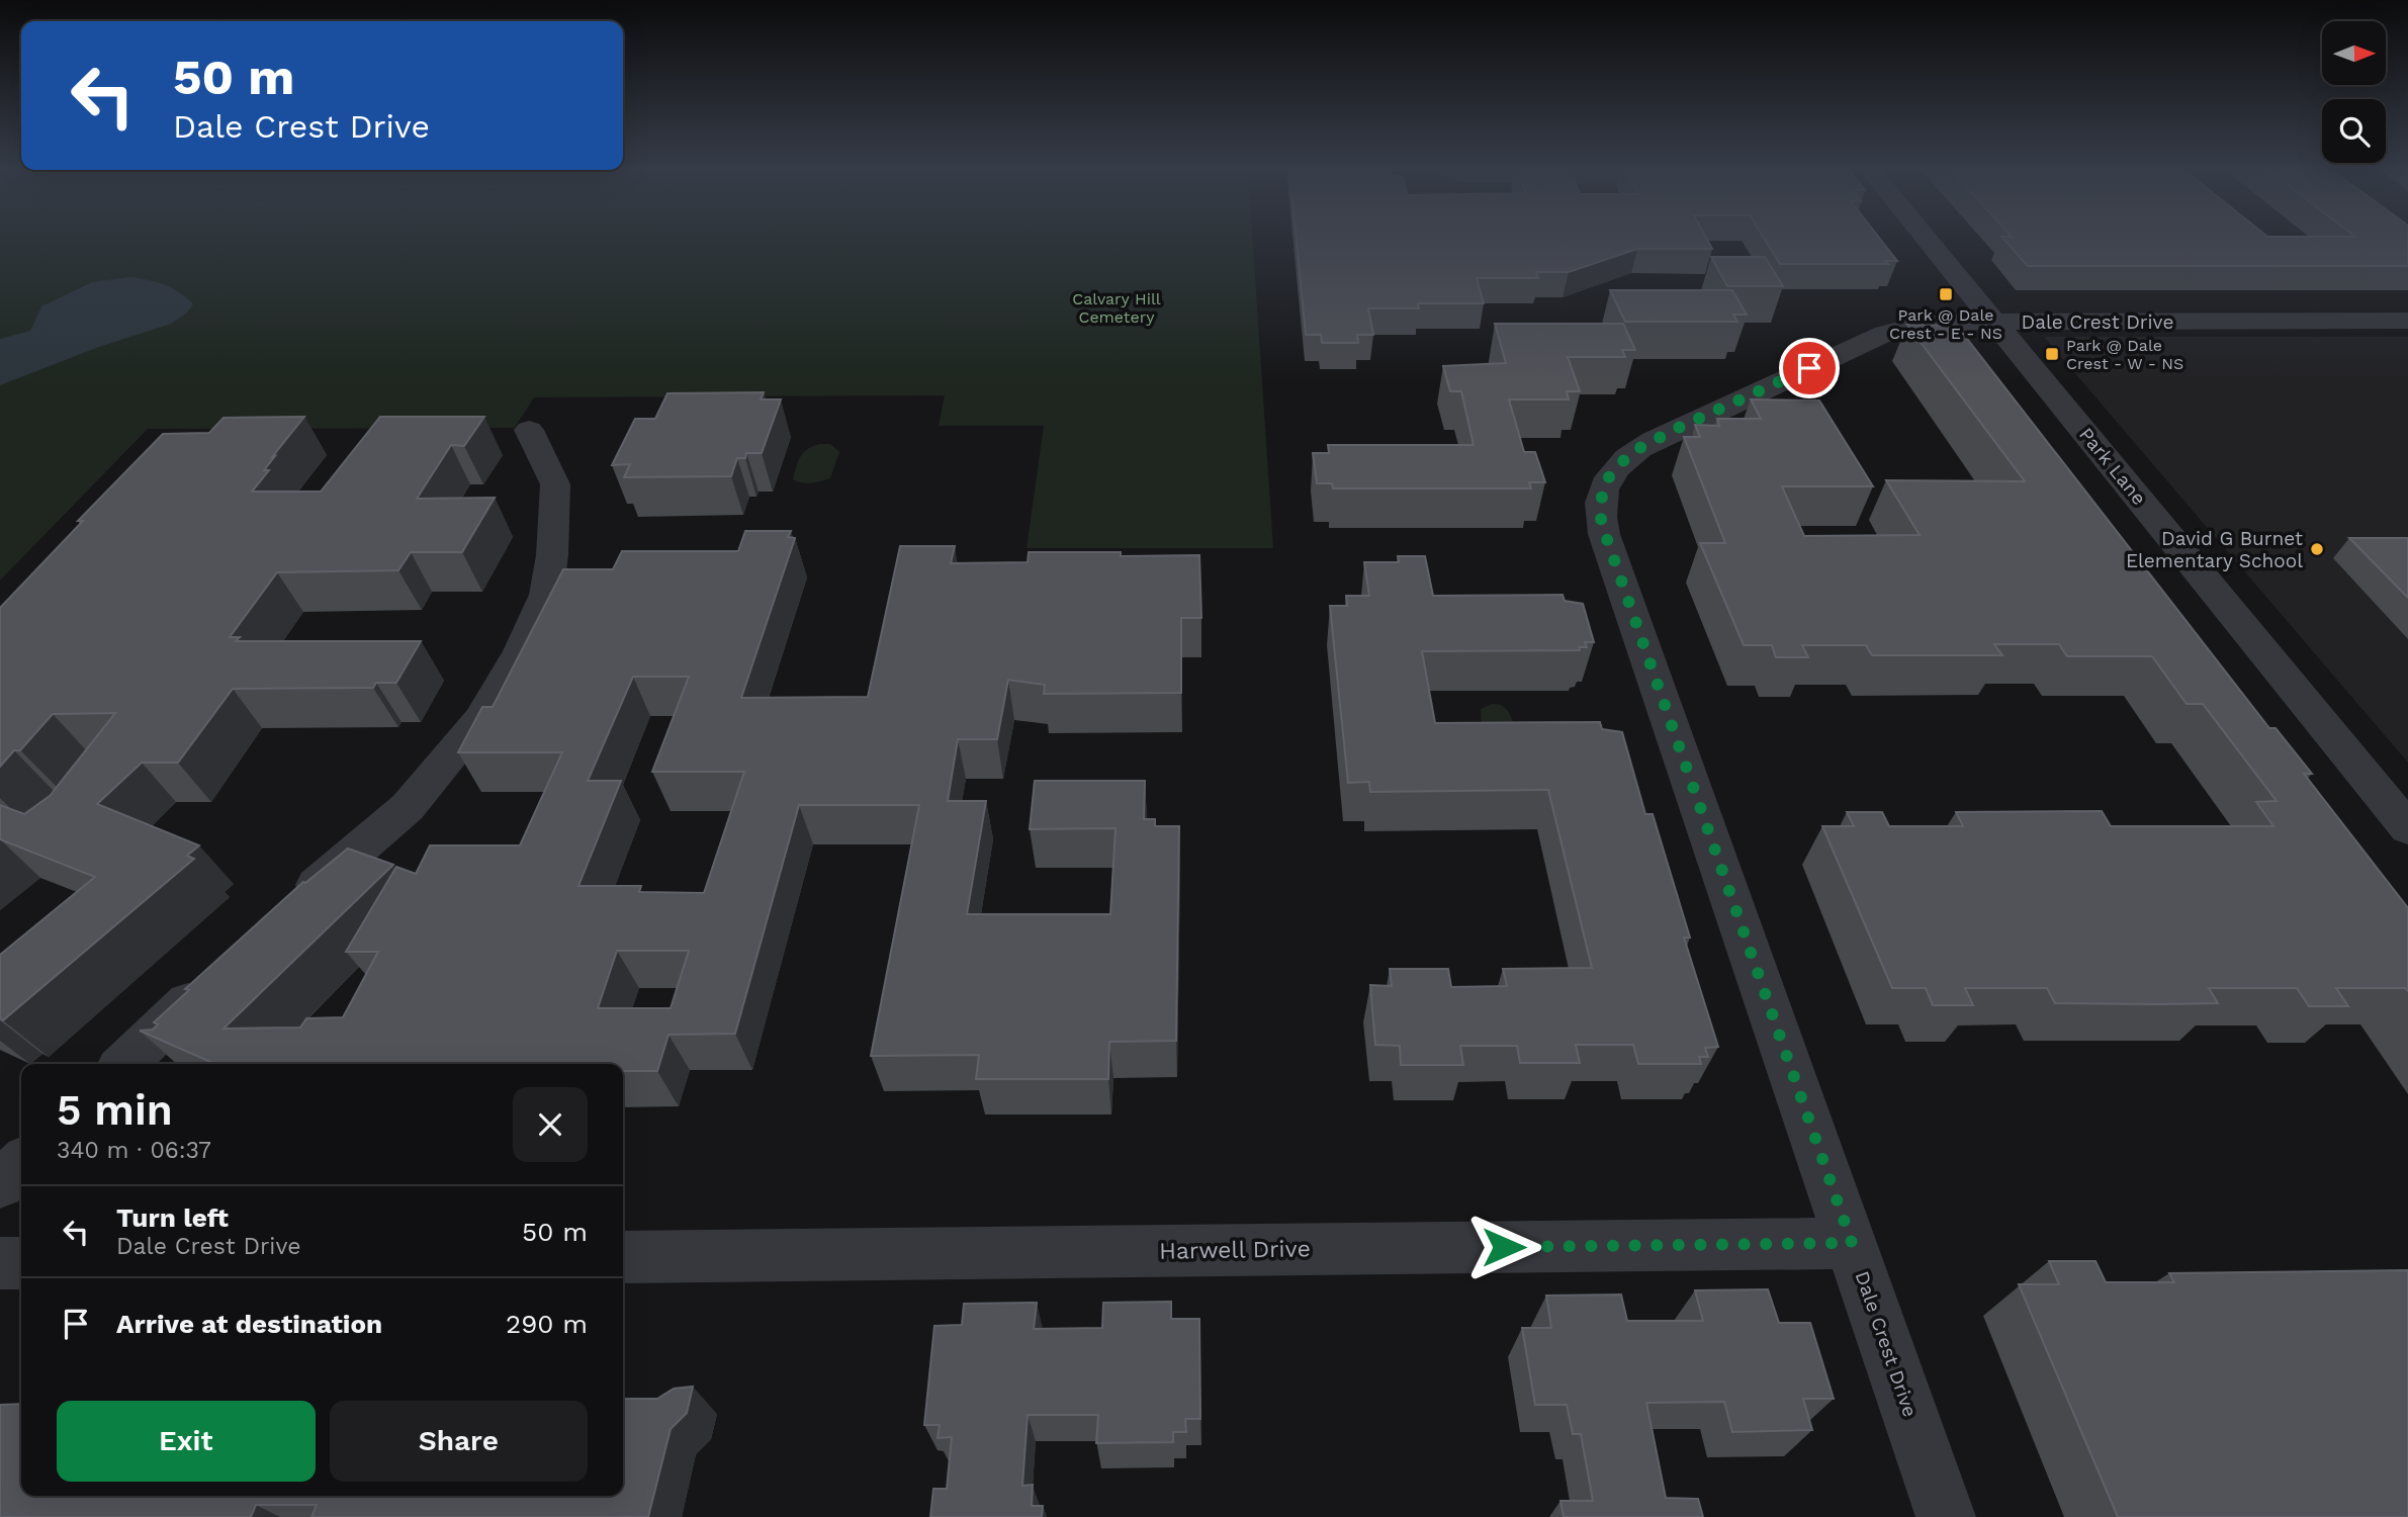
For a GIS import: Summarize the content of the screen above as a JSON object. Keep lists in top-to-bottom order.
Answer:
{
  "streets": {
    "street": ["Dale Crest Drive", "Park Lane", "Harwell Drive"]
  },
  "crossings": [
    ["Dale Crest Drive", "Park Lane"],
    ["Dale Crest Drive", "Harwell Drive"]
  ],
  "parks": ["Calvary Hill Cemetery"],
  "places": {
    "transit": ["Park @ Dale Crest - E - NS", "Park @ Dale Crest - W - NS"],
    "other": ["David G Burnet Elementary School"]
  },
  "north": "right",
  "page": {
    "turn": ["50 m", "Dale Crest Drive"],
    "heading": ["5 min", "340 m · 06:37"],
    "list": [
      {
        "name": "Turn left",
        "note": "Dale Crest Drive",
        "value": "50 m"
      },
      {
        "name": "Arrive at destination",
        "value": "290 m"
      }
    ],
    "buttons": ["Exit", "Share"]
  }
}
